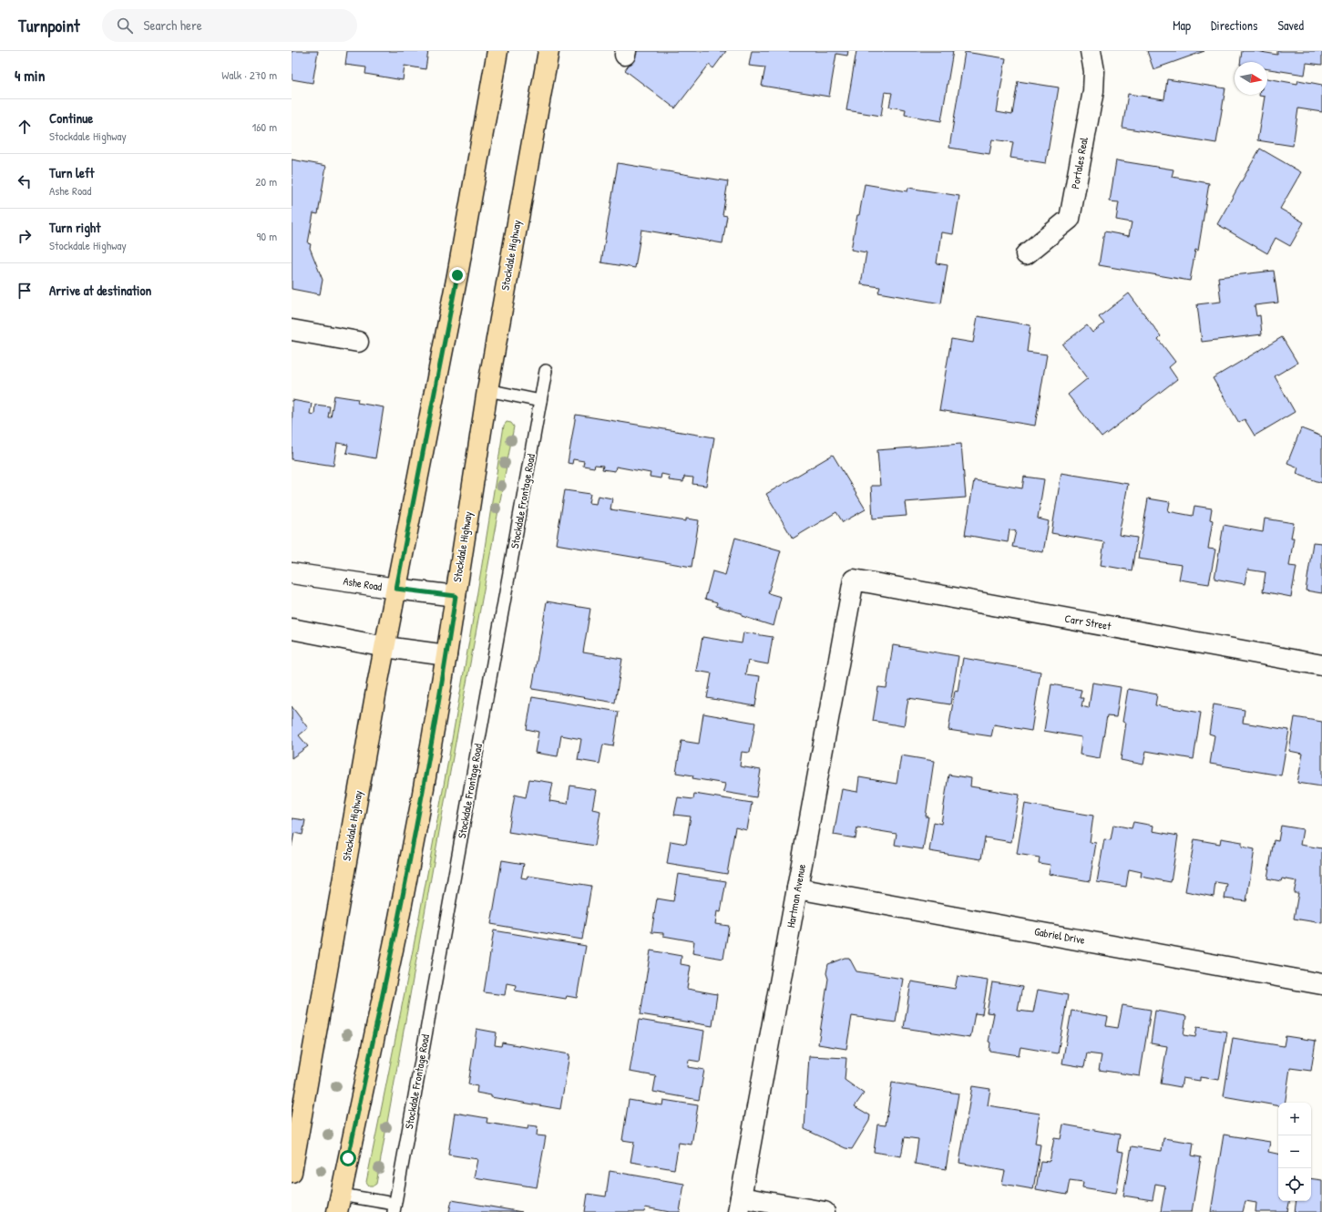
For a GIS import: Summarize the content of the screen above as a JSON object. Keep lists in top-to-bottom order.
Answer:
{
  "streets": {
    "main road": ["Stockdale Highway"],
    "street": [
      "Portales Real",
      "Ashe Road",
      "Carr Street",
      "Hartman Avenue",
      "Gabriel Drive"
    ],
    "lane": ["Stockdale Frontage Road"]
  },
  "crossings": [
    ["Stockdale Highway", "Ashe Road"],
    ["Carr Street", "Hartman Avenue"],
    ["Hartman Avenue", "Gabriel Drive"]
  ],
  "north": "right",
  "page": {
    "header": "Turnpoint",
    "search": "Search here",
    "nav": ["Map", "Directions", "Saved"],
    "heading": ["4 min", "Walk · 270 m"],
    "list": [
      ["Continue", "Stockdale Highway", "160 m"],
      ["Turn left", "Ashe Road", "20 m"],
      ["Turn right", "Stockdale Highway", "90 m"],
      "Arrive at destination"
    ],
    "map_buttons": ["+", "−"]
  }
}
